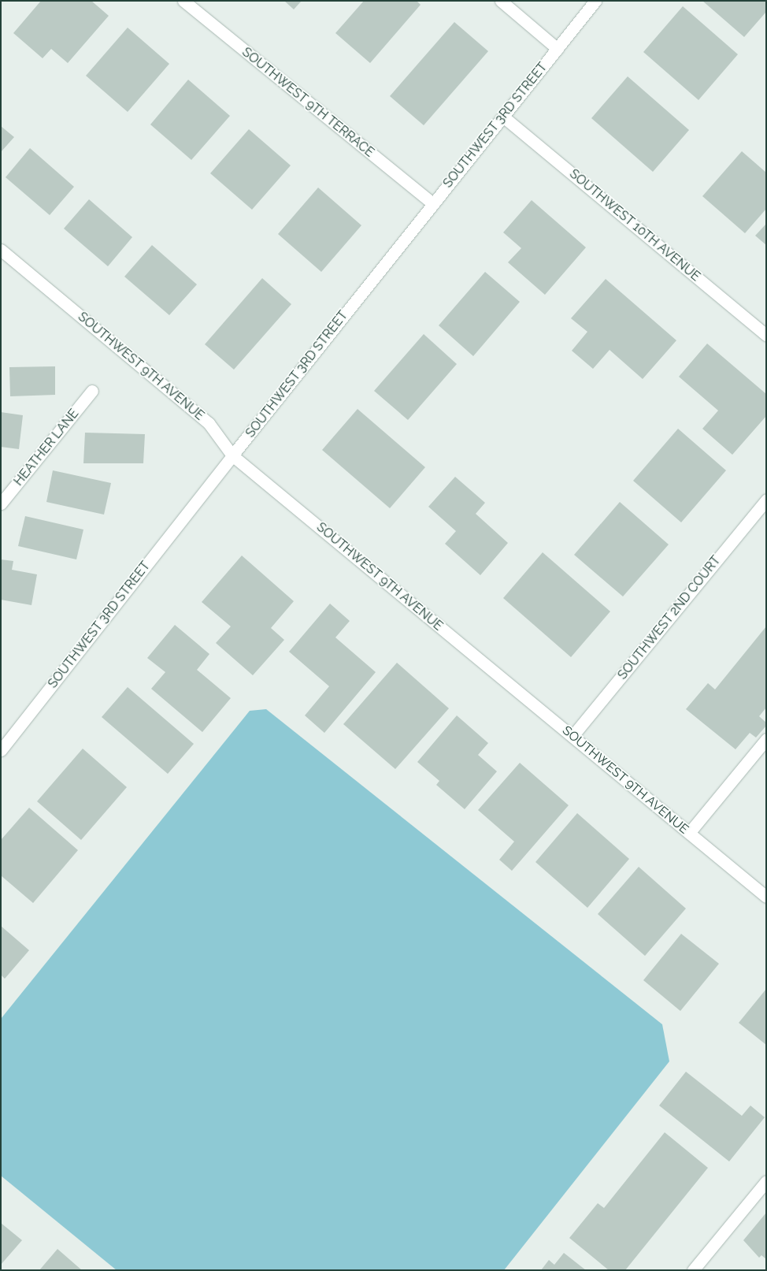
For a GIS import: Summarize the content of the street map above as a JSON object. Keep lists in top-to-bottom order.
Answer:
{
  "streets": {
    "street": [
      "SOUTHWEST 9TH TERRACE",
      "SOUTHWEST 3RD STREET",
      "SOUTHWEST 10TH AVENUE",
      "SOUTHWEST 9TH AVENUE",
      "HEATHER LANE",
      "SOUTHWEST 2ND COURT"
    ]
  },
  "crossings": [
    ["SOUTHWEST 9TH TERRACE", "SOUTHWEST 3RD STREET"],
    ["SOUTHWEST 3RD STREET", "SOUTHWEST 10TH AVENUE"],
    ["SOUTHWEST 3RD STREET", "SOUTHWEST 9TH AVENUE"],
    ["SOUTHWEST 9TH AVENUE", "SOUTHWEST 2ND COURT"]
  ]
}
